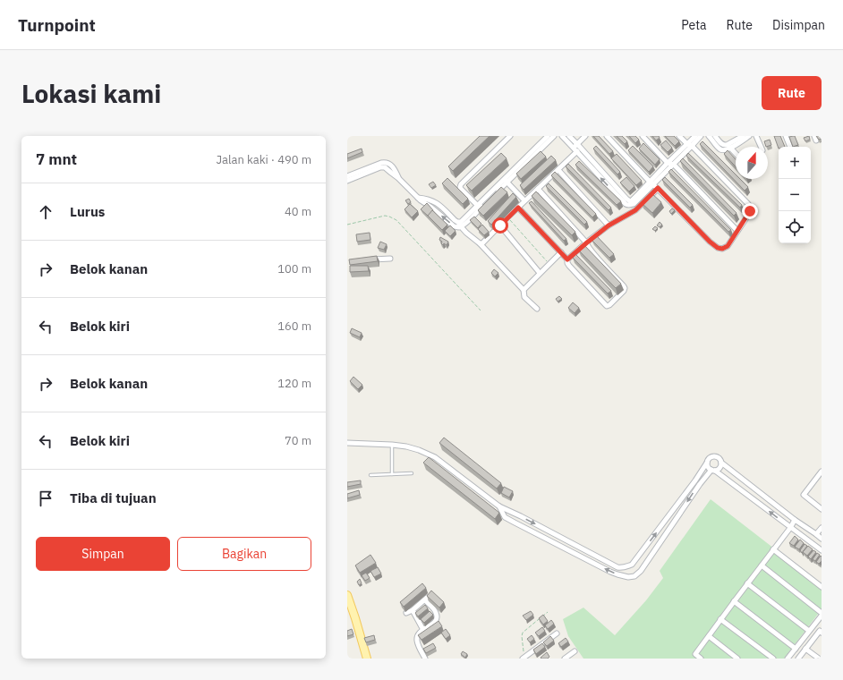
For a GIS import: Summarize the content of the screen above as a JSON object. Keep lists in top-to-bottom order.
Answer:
{
  "north": "top",
  "page": {
    "header": "Turnpoint",
    "nav": ["Peta", "Rute", "Disimpan"],
    "buttons": [
      "Rute",
      ["Simpan", "Bagikan"]
    ],
    "title": "Lokasi kami",
    "heading": ["7 mnt", "Jalan kaki · 490 m"],
    "map_buttons": ["+", "−"],
    "list": [
      ["Lurus", "40 m"],
      ["Belok kanan", "100 m"],
      ["Belok kiri", "160 m"],
      ["Belok kanan", "120 m"],
      ["Belok kiri", "70 m"],
      "Tiba di tujuan"
    ]
  }
}
